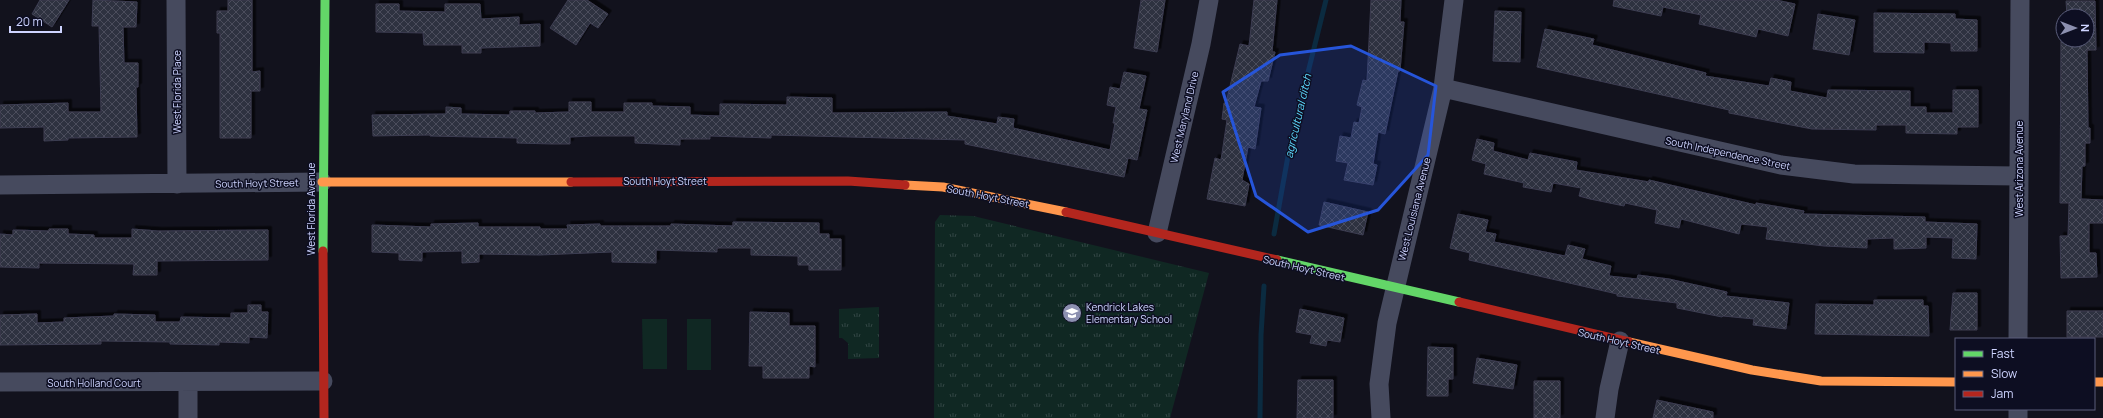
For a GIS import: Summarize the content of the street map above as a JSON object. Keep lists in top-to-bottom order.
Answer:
{
  "streets": {
    "street": [
      "West Florida Place",
      "West Maryland Drive",
      "South Independence Street",
      "West Arizona Avenue",
      "South Hoyt Street",
      "West Florida Avenue",
      "West Louisiana Avenue",
      "South Holland Court"
    ]
  },
  "crossings": [
    ["West Florida Place", "South Hoyt Street"],
    ["West Maryland Drive", "South Hoyt Street"],
    ["South Independence Street", "West Arizona Avenue"],
    ["South Independence Street", "West Louisiana Avenue"],
    ["South Hoyt Street", "West Florida Avenue"],
    ["South Hoyt Street", "West Louisiana Avenue"],
    ["West Florida Avenue", "South Holland Court"]
  ],
  "water": ["agricultural ditch"],
  "places": {
    "school or university": ["Kendrick Lakes Elementary School"]
  },
  "legend": ["Fast", "Slow", "Jam"],
  "scale_bar": "20 m",
  "north": "right"
}
